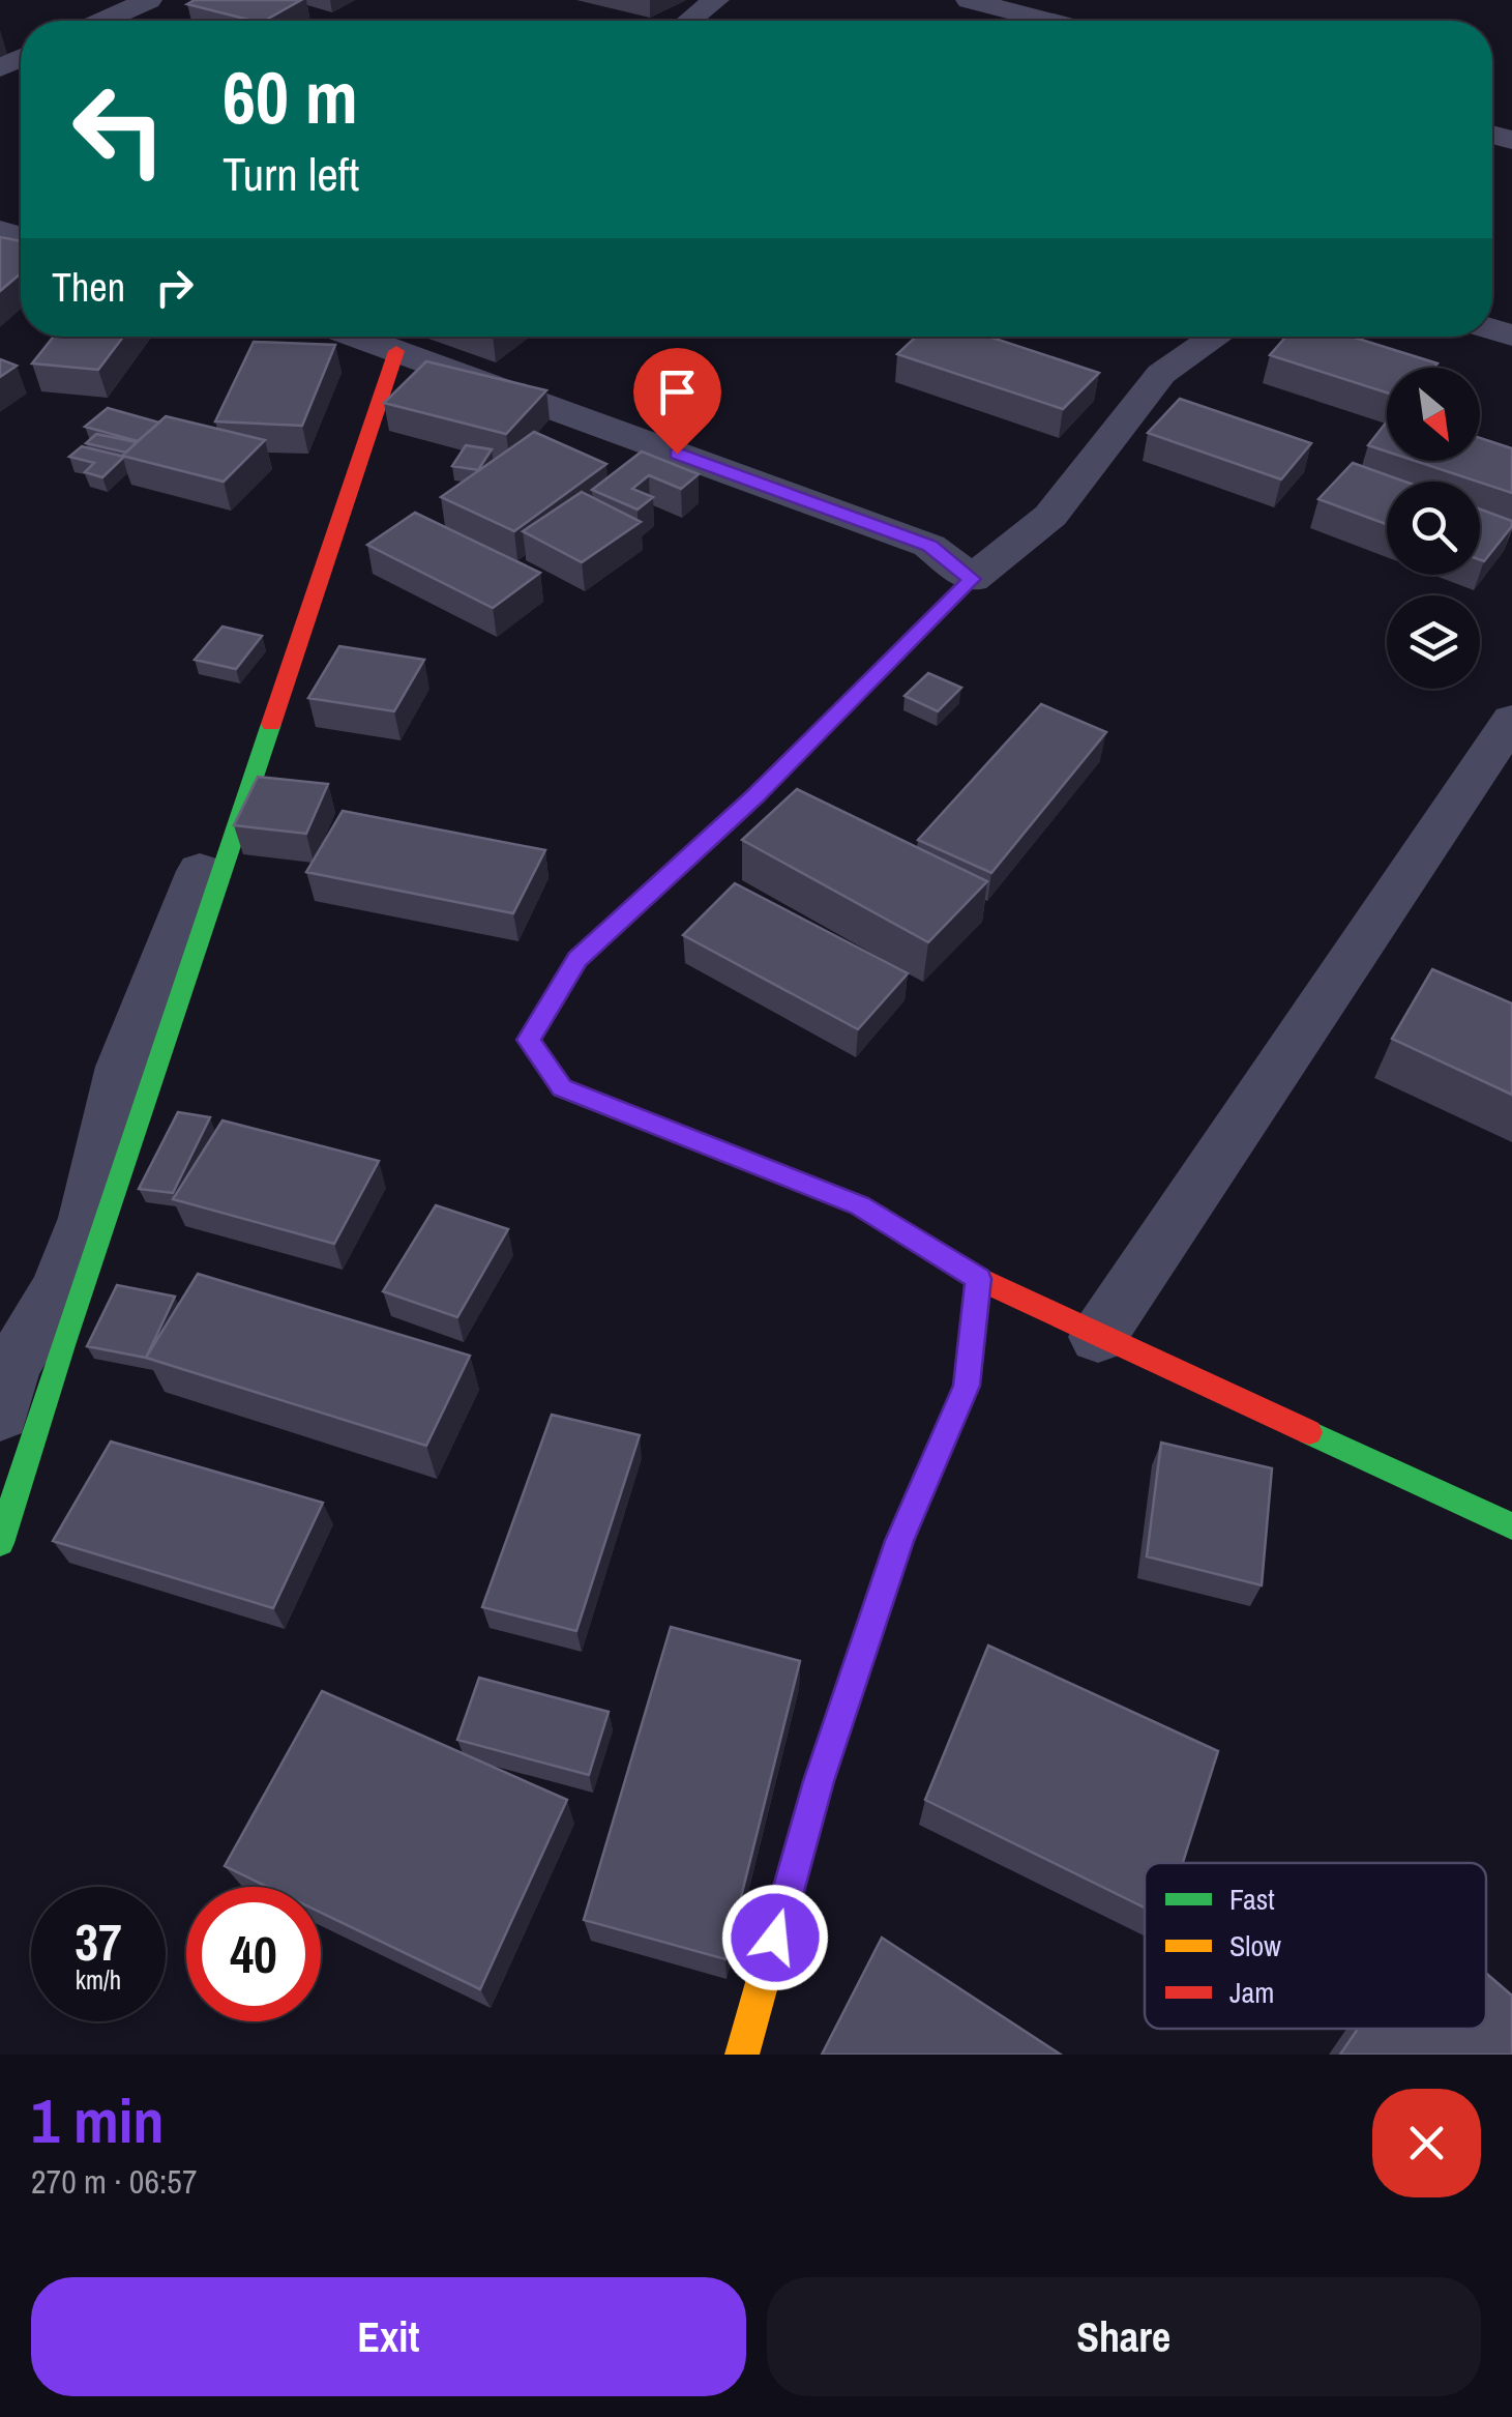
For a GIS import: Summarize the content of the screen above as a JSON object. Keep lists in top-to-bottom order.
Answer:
{
  "legend": ["Fast", "Slow", "Jam"],
  "north": "bottom right",
  "page": {
    "turn": ["60 m", "Turn left"],
    "then": "Then",
    "speed": "37 km/h",
    "limit": "40",
    "heading": ["1 min", "270 m · 06:57"],
    "buttons": ["Exit", "Share"]
  }
}
